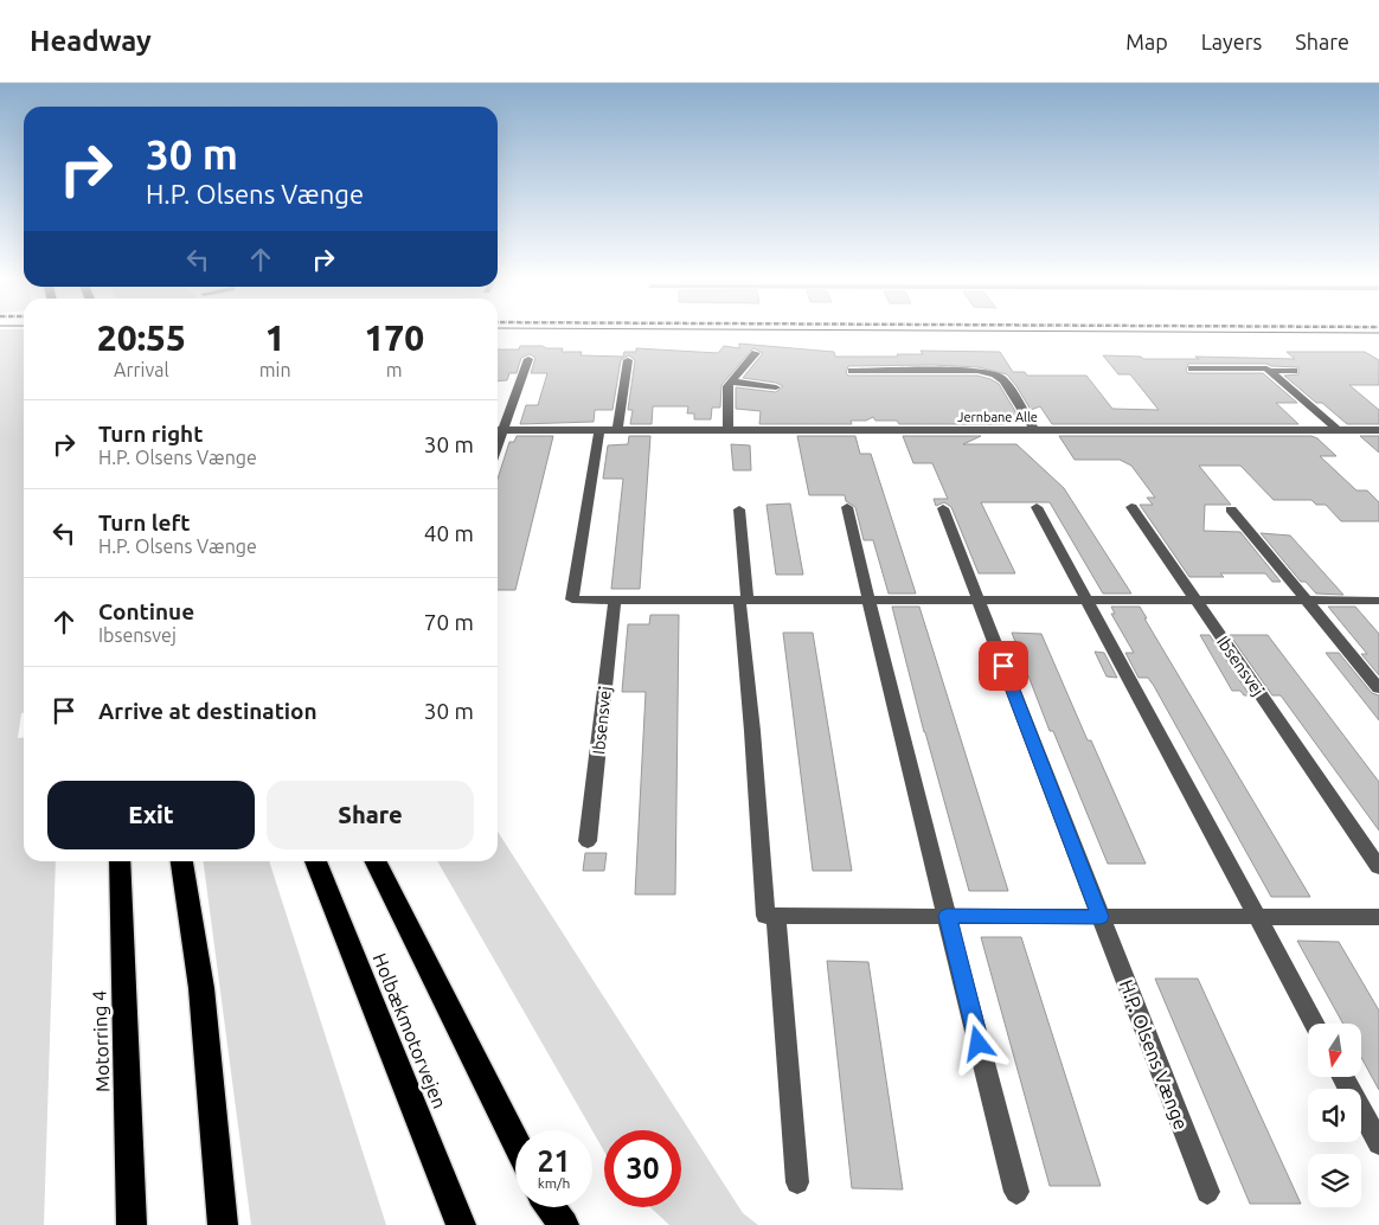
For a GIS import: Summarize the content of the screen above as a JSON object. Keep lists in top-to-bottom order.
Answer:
{
  "streets": {
    "highway": ["Holbækmotorvejen", "Motorring 4"],
    "street": ["Jernbane Alle", "Ibsensvej", "H.P. Olsens Vænge"]
  },
  "north": "bottom",
  "page": {
    "header": "Headway",
    "nav": ["Map", "Layers", "Share"],
    "turn": ["30 m", "H.P. Olsens Vænge"],
    "eta": [
      "20:55",
      "Arrival",
      "1",
      "min",
      "170",
      "m"
    ],
    "list": [
      {
        "name": "Turn right",
        "note": "H.P. Olsens Vænge",
        "value": "30 m"
      },
      {
        "name": "Turn left",
        "note": "H.P. Olsens Vænge",
        "value": "40 m"
      },
      {
        "name": "Continue",
        "note": "Ibsensvej",
        "value": "70 m"
      },
      {
        "name": "Arrive at destination",
        "value": "30 m"
      }
    ],
    "buttons": ["Exit", "Share"],
    "speed": "21 km/h",
    "limit": "30"
  }
}
